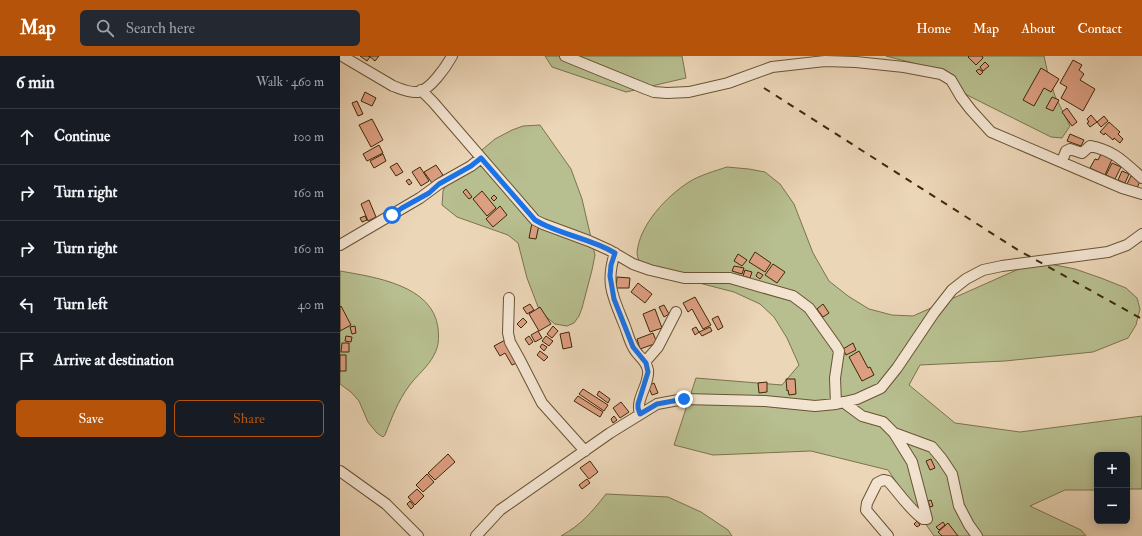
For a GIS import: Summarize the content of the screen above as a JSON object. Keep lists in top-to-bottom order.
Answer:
{
  "page": {
    "header": "Map",
    "search": "Search here",
    "nav": [
      "Home",
      "Map",
      "About",
      "Contact"
    ],
    "heading": ["6 min", "Walk · 460 m"],
    "list": [
      ["Continue", "100 m"],
      ["Turn right", "160 m"],
      ["Turn right", "160 m"],
      ["Turn left", "40 m"],
      "Arrive at destination"
    ],
    "buttons": ["Save", "Share"],
    "map_buttons": ["+", "−"]
  }
}
